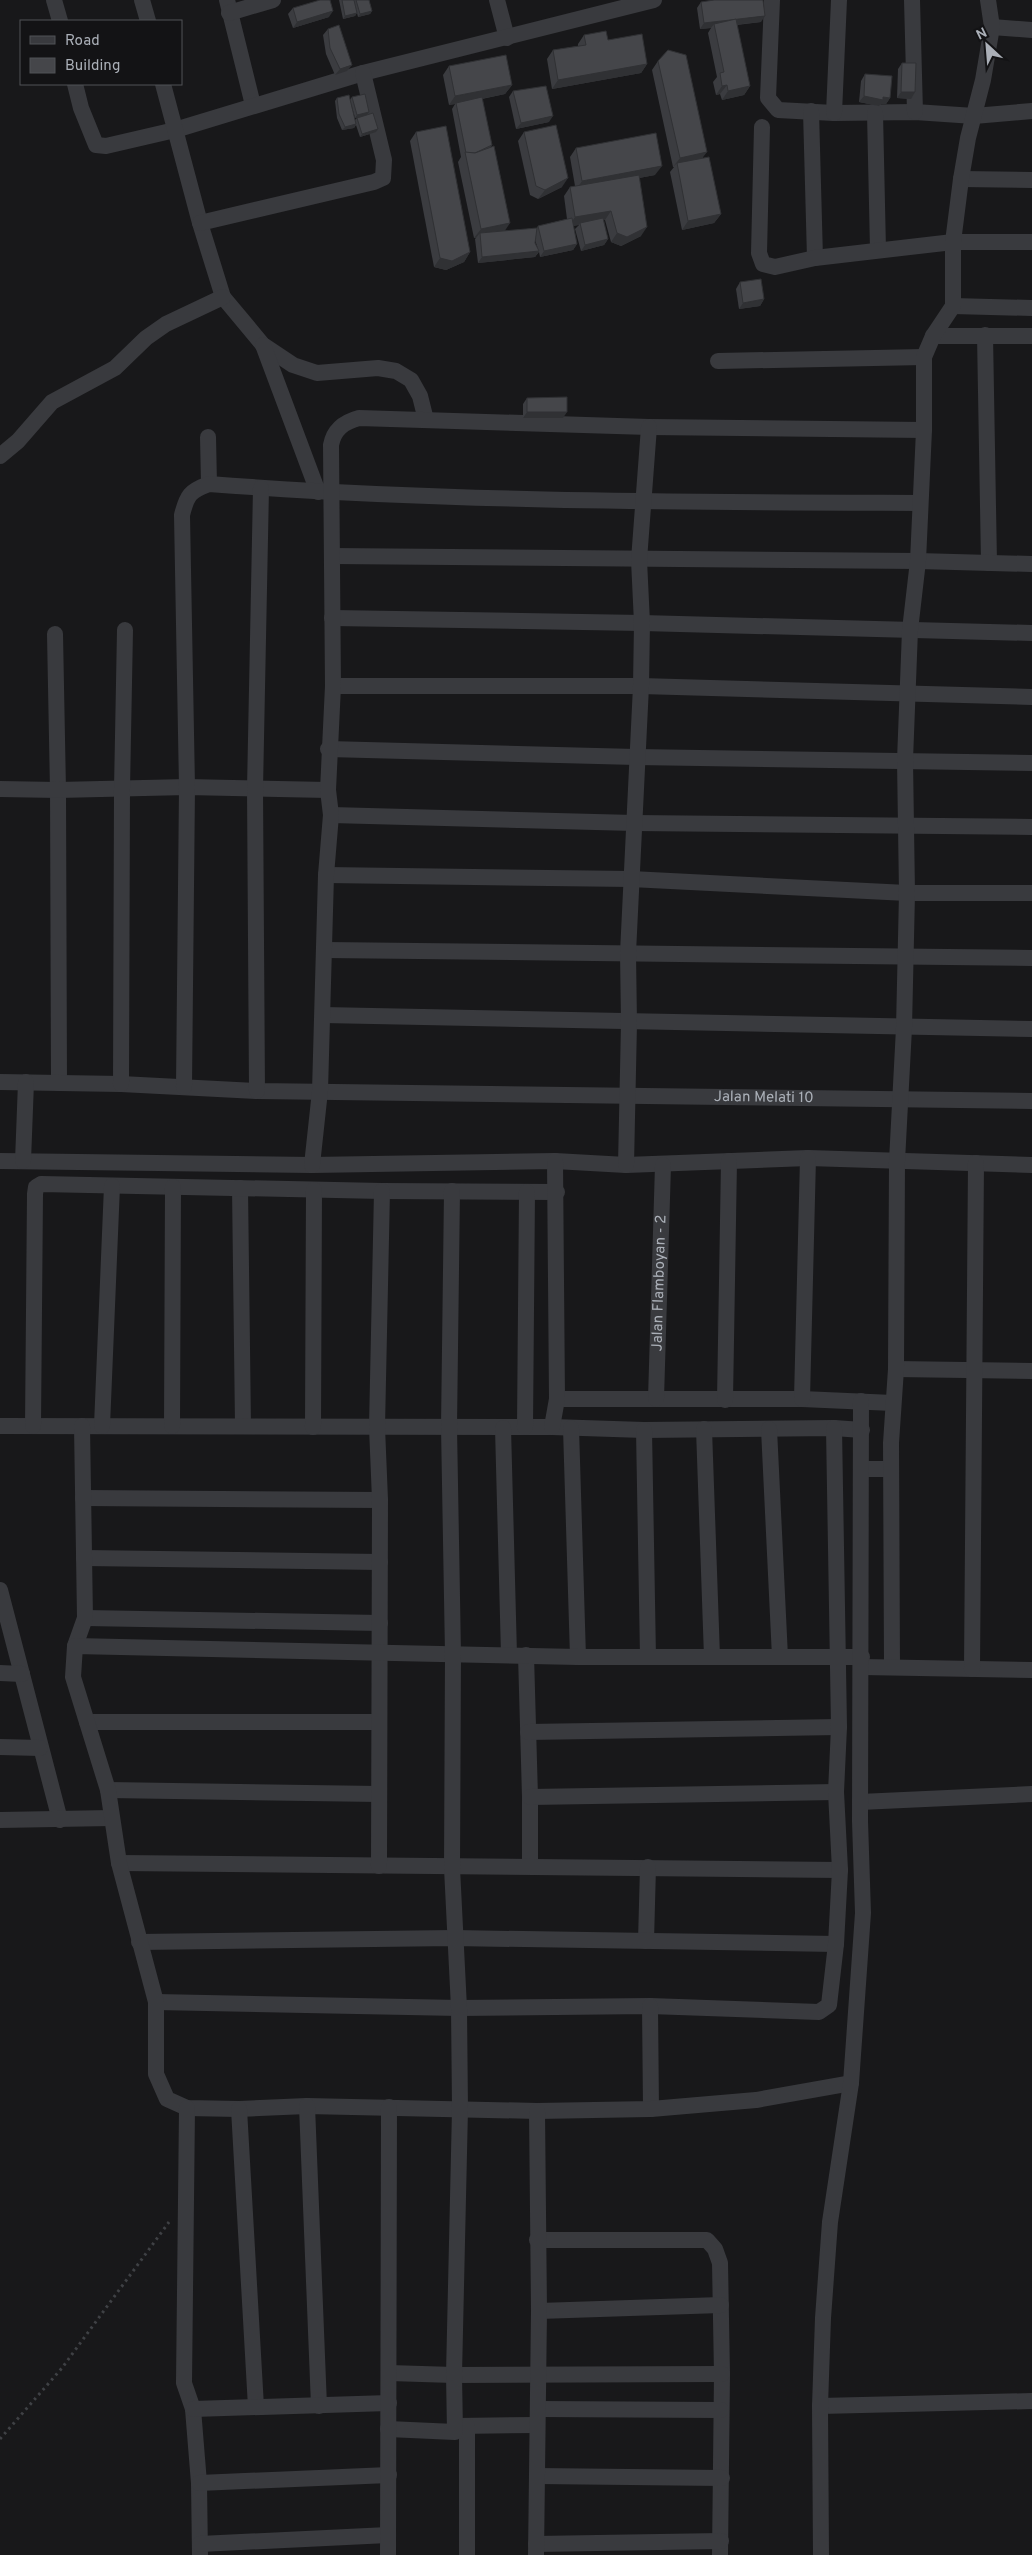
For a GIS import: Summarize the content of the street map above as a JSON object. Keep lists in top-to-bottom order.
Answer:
{
  "streets": {
    "street": ["Jalan Melati 10", "Jalan Flamboyan - 2"]
  },
  "legend": ["Road", "Building"],
  "north": "top left"
}
